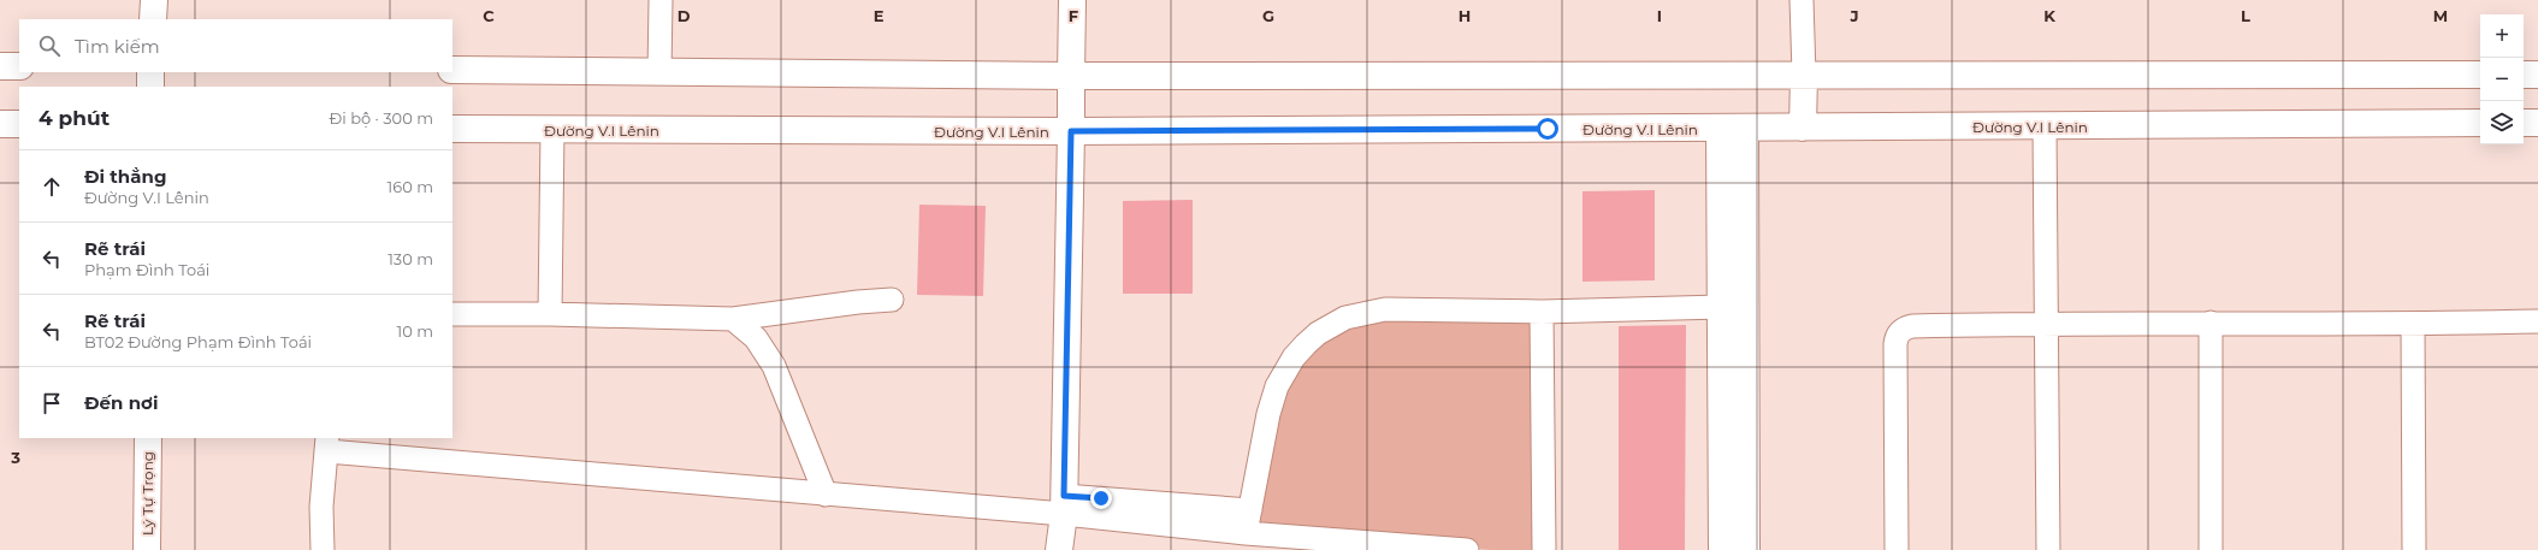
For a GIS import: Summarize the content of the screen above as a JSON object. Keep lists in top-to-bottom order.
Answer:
{
  "streets": {
    "main road": ["Đường V.I Lênin", "Lý Tự Trọng"]
  },
  "page": {
    "map_buttons": ["+", "−"],
    "search": "Tìm kiếm",
    "heading": ["4 phút", "Đi bộ · 300 m"],
    "list": [
      ["Đi thẳng", "Đường V.I Lênin", "160 m"],
      ["Rẽ trái", "Phạm Đình Toái", "130 m"],
      ["Rẽ trái", "BT02 Đường Phạm Đình Toái", "10 m"],
      "Đến nơi"
    ]
  },
  "grid": {
    "columns": [
      "C",
      "D",
      "E",
      "F",
      "G",
      "H",
      "I",
      "J",
      "K",
      "L",
      "M"
    ],
    "rows": ["3"]
  }
}
